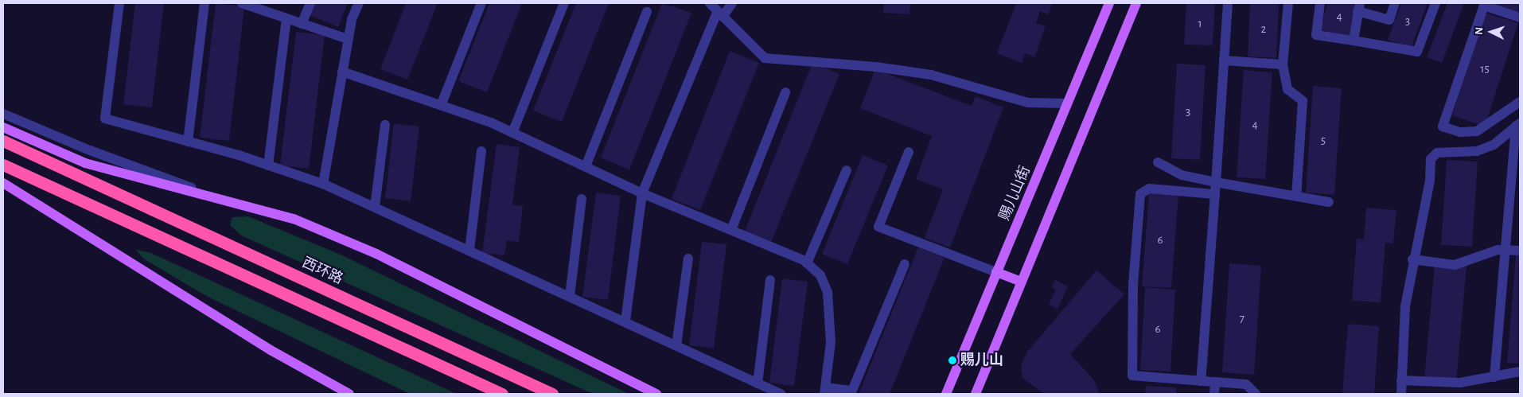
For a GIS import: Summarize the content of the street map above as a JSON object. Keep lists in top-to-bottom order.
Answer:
{
  "streets": {
    "highway": ["西环路"],
    "main road": ["赐儿山街"]
  },
  "places": ["赐儿山"],
  "house_numbers": [
    "4",
    "3",
    "1",
    "2",
    "15",
    "3",
    "4",
    "5",
    "6",
    "7",
    "6"
  ],
  "north": "left"
}
